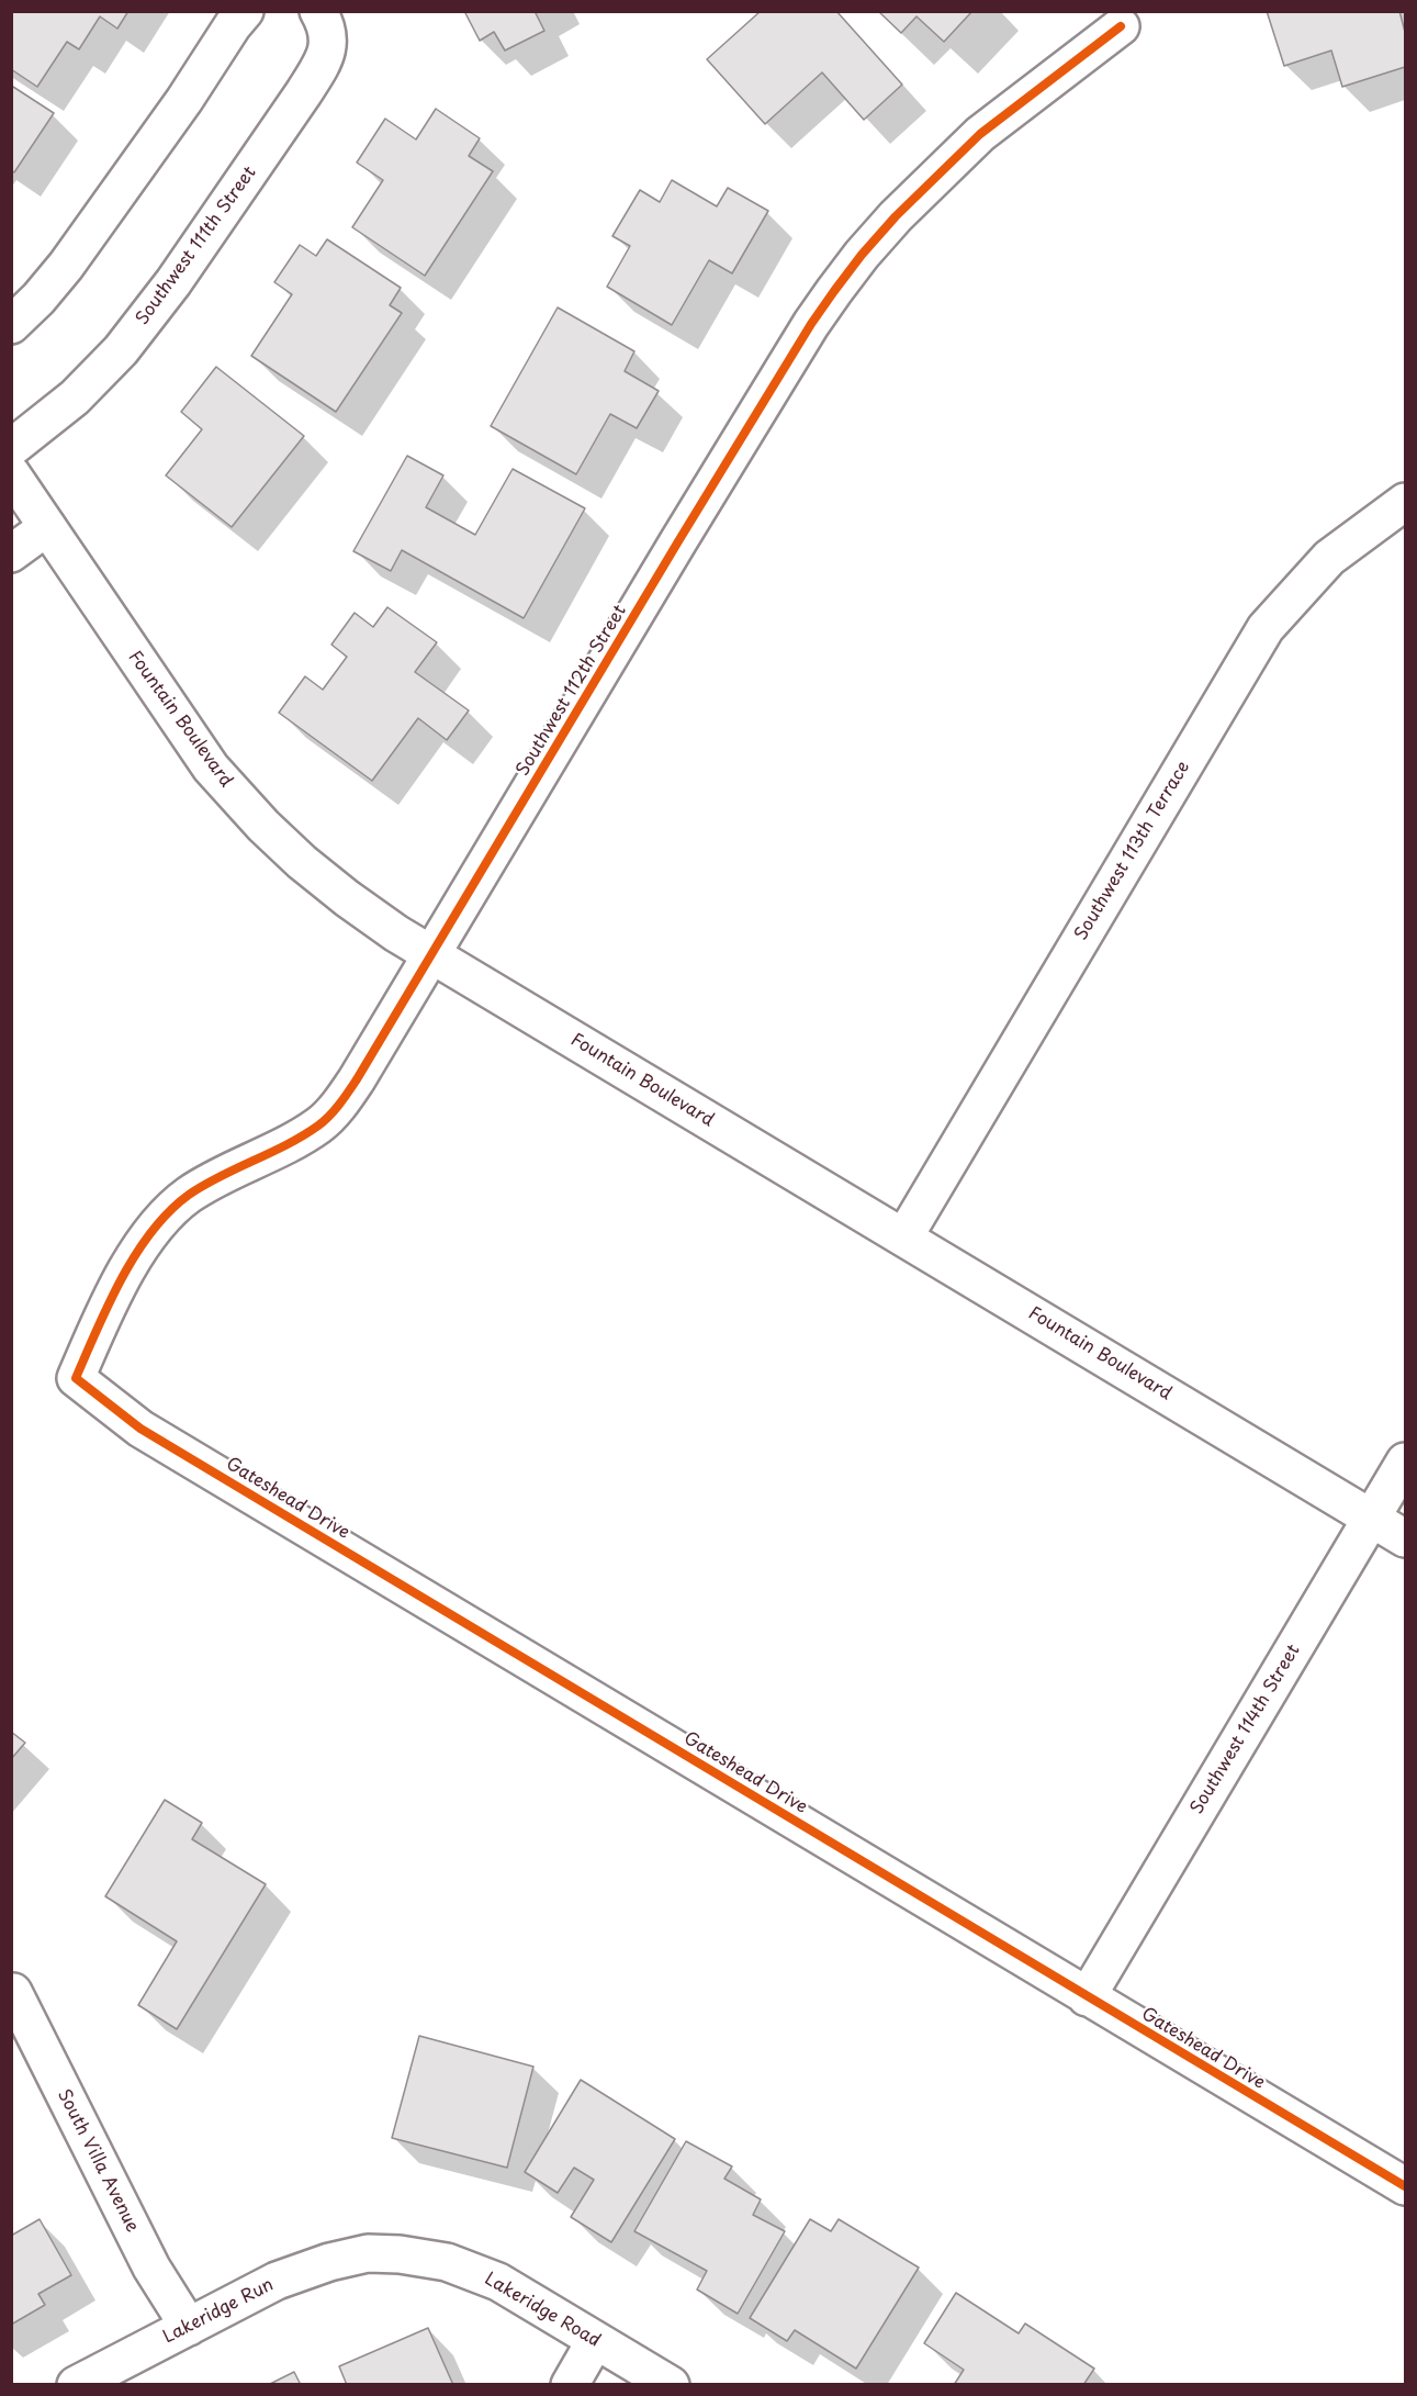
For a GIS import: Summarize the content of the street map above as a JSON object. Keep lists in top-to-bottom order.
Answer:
{
  "streets": {
    "street": [
      "Southwest 111th Street",
      "Southwest 112th Street",
      "Fountain Boulevard",
      "Southwest 113th Terrace",
      "Gateshead Drive",
      "Southwest 114th Street",
      "South Villa Avenue",
      "Lakeridge Road",
      "Lakeridge Run"
    ]
  },
  "crossings": [
    ["Southwest 112th Street", "Fountain Boulevard"],
    ["Southwest 112th Street", "Gateshead Drive"],
    ["Fountain Boulevard", "Southwest 113th Terrace"],
    ["Fountain Boulevard", "Southwest 114th Street"],
    ["Gateshead Drive", "Southwest 114th Street"],
    ["South Villa Avenue", "Lakeridge Run"],
    ["Lakeridge Road", "Lakeridge Run"]
  ]
}
